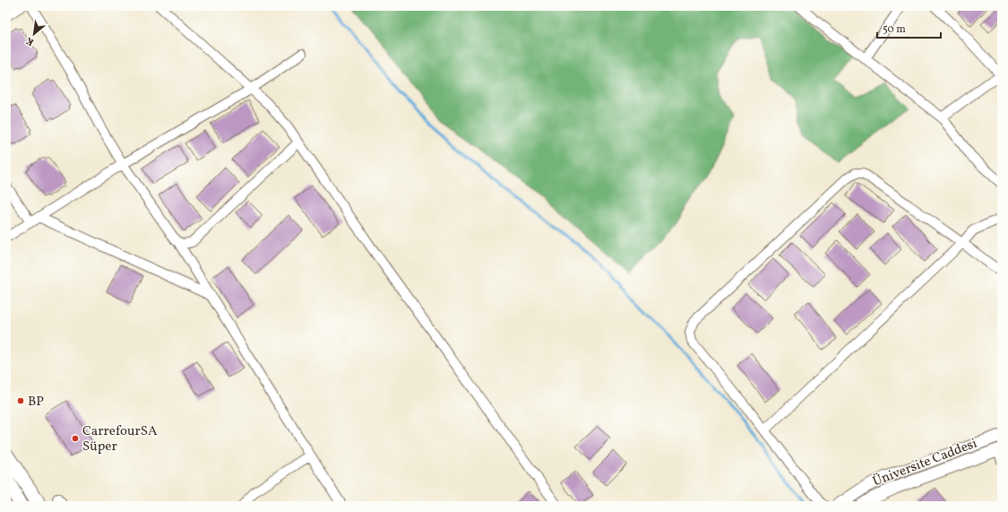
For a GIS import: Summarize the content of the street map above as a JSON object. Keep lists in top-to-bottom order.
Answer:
{
  "streets": {
    "main road": ["Üniversite Caddesi"]
  },
  "places": ["BP", "CarrefourSA Süper"],
  "scale_bar": "50 m",
  "north": "bottom left"
}
